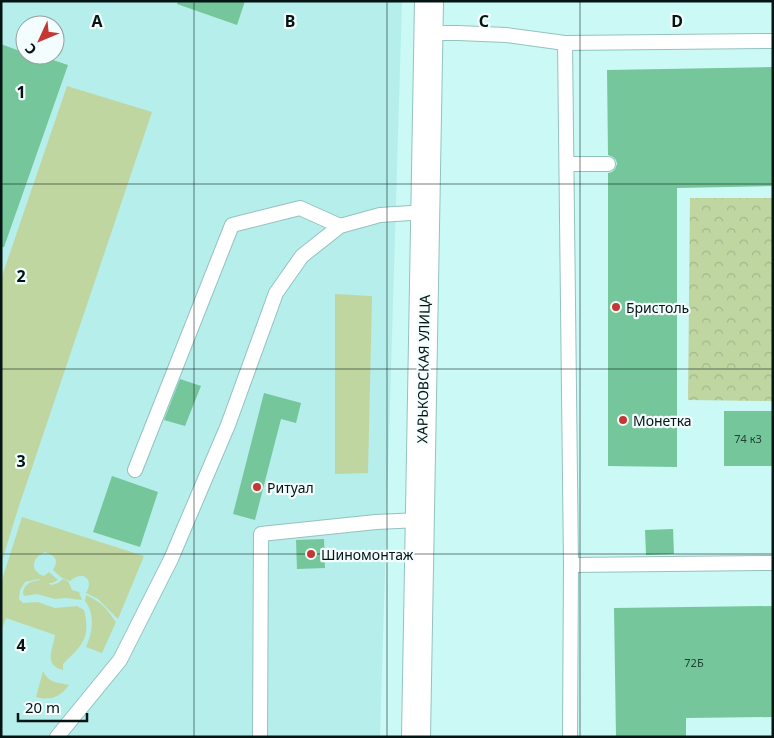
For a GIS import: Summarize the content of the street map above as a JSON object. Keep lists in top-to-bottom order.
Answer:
{
  "streets": {
    "street": ["ХАРЬКОВСКАЯ УЛИЦА"]
  },
  "places": [
    "Бристоль",
    "Монетка",
    "Ритуал",
    "Шиномонтаж"
  ],
  "house_numbers": ["74 к3", "72Б"],
  "scale_bar": "20 m",
  "north": "bottom left",
  "grid": {
    "columns": [
      "A",
      "B",
      "C",
      "D"
    ],
    "rows": [
      "1",
      "2",
      "3",
      "4"
    ]
  }
}
